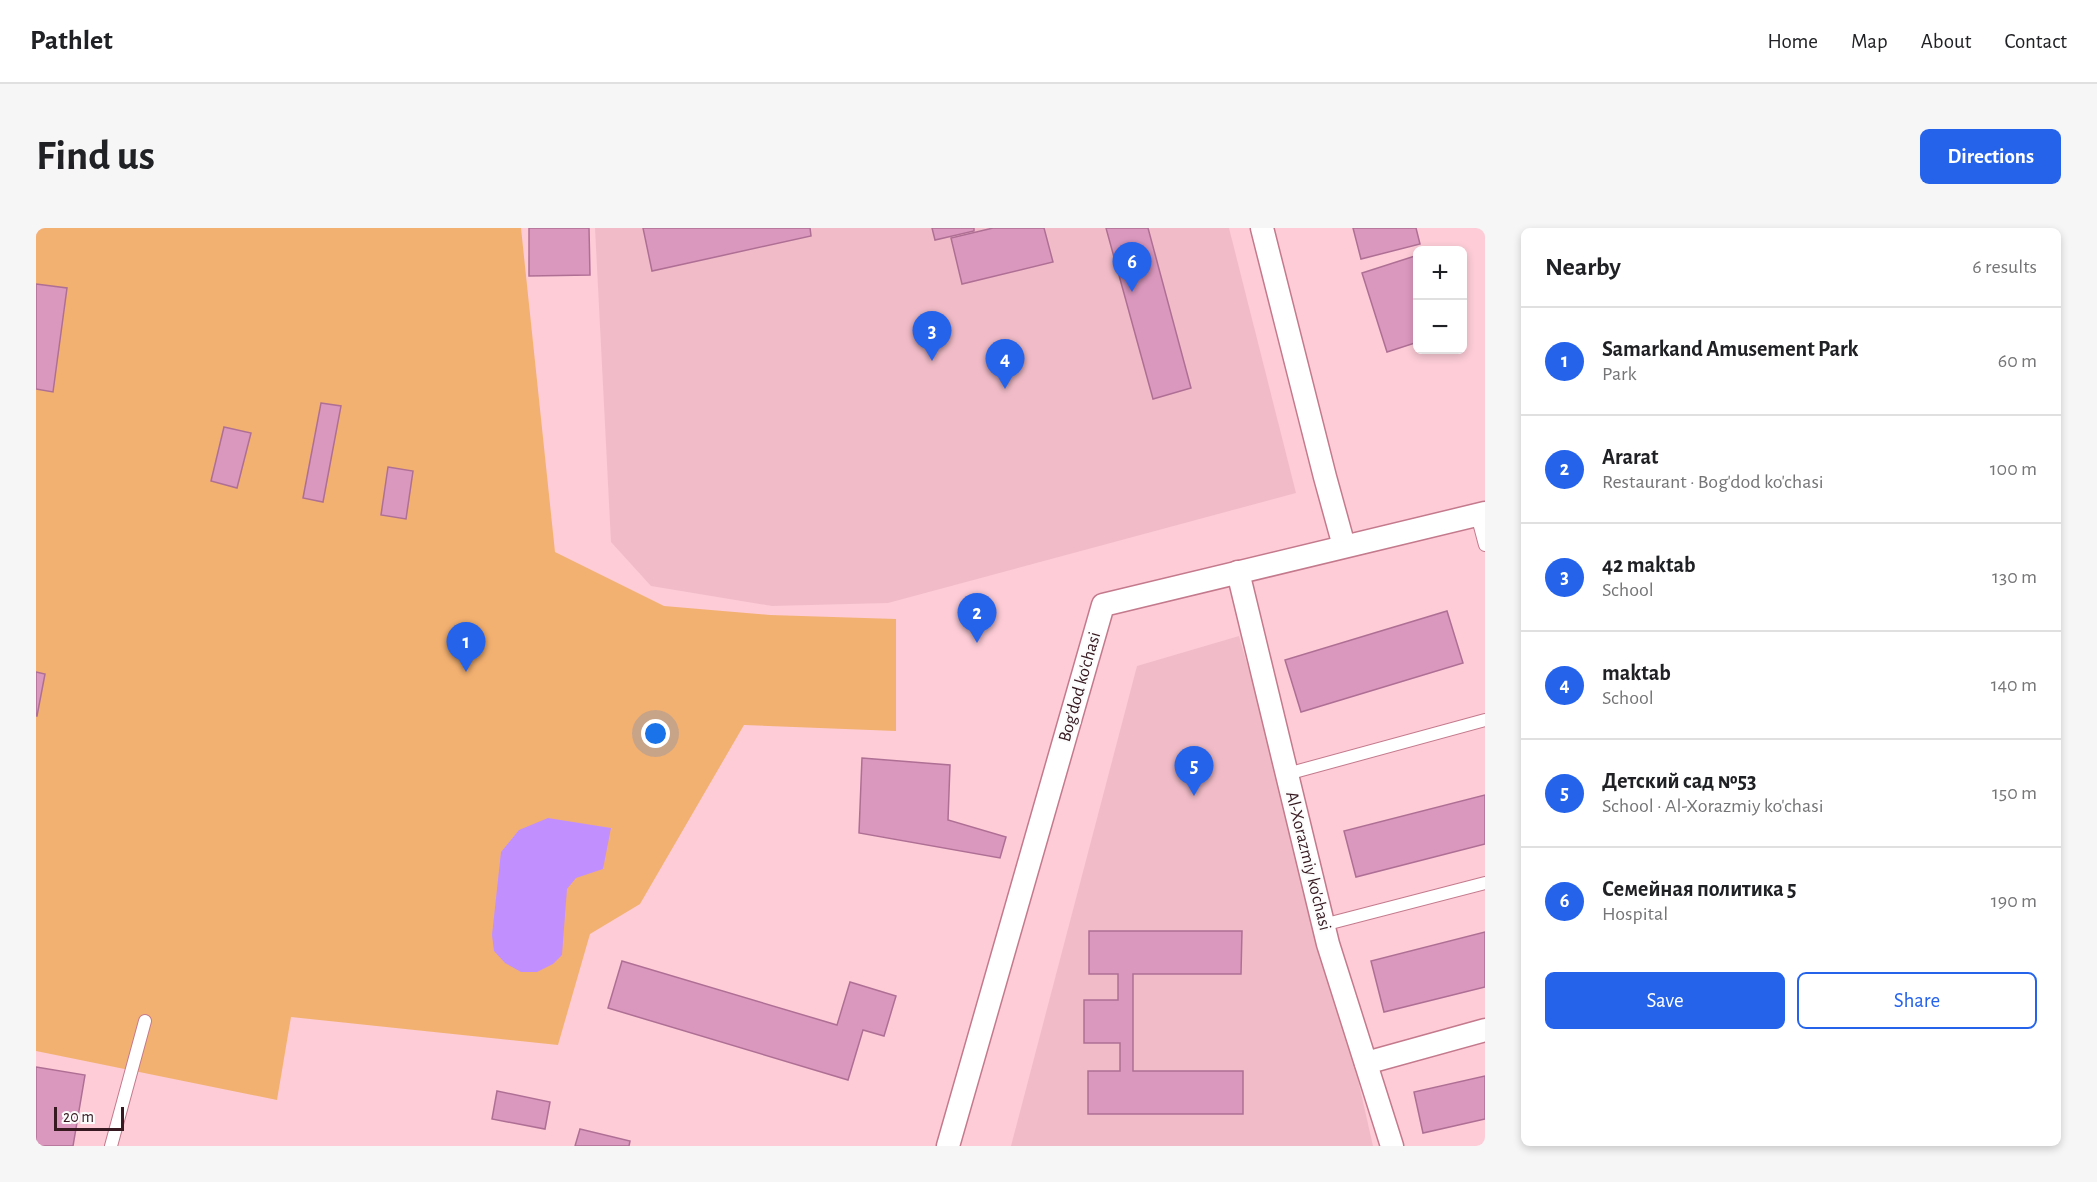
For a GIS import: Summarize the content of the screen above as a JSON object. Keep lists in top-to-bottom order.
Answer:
{
  "streets": {
    "street": ["Bog'dod ko'chasi", "Al-Xorazmiy ko'chasi"]
  },
  "crossings": [
    ["Bog'dod ko'chasi", "Al-Xorazmiy ko'chasi"]
  ],
  "scale_bar": "20 m",
  "page": {
    "header": "Pathlet",
    "nav": [
      "Home",
      "Map",
      "About",
      "Contact"
    ],
    "buttons": [
      "Directions",
      ["Save", "Share"]
    ],
    "title": "Find us",
    "heading": ["Nearby", "6 results"],
    "pins": [
      "6",
      "3",
      "4",
      "2",
      "1",
      "5"
    ],
    "map_buttons": ["+", "−"],
    "list": [
      {
        "mark": "1",
        "name": "Samarkand Amusement Park",
        "note": "Park",
        "value": "60 m"
      },
      {
        "mark": "2",
        "name": "Ararat",
        "note": "Restaurant · Bog'dod ko'chasi",
        "value": "100 m"
      },
      {
        "mark": "3",
        "name": "42 maktab",
        "note": "School",
        "value": "130 m"
      },
      {
        "mark": "4",
        "name": "maktab",
        "note": "School",
        "value": "140 m"
      },
      {
        "mark": "5",
        "name": "Детский сад №53",
        "note": "School · Al-Xorazmiy ko'chasi",
        "value": "150 m"
      },
      {
        "mark": "6",
        "name": "Семейная политика 5",
        "note": "Hospital",
        "value": "190 m"
      }
    ],
    "scale": "20 m"
  }
}
